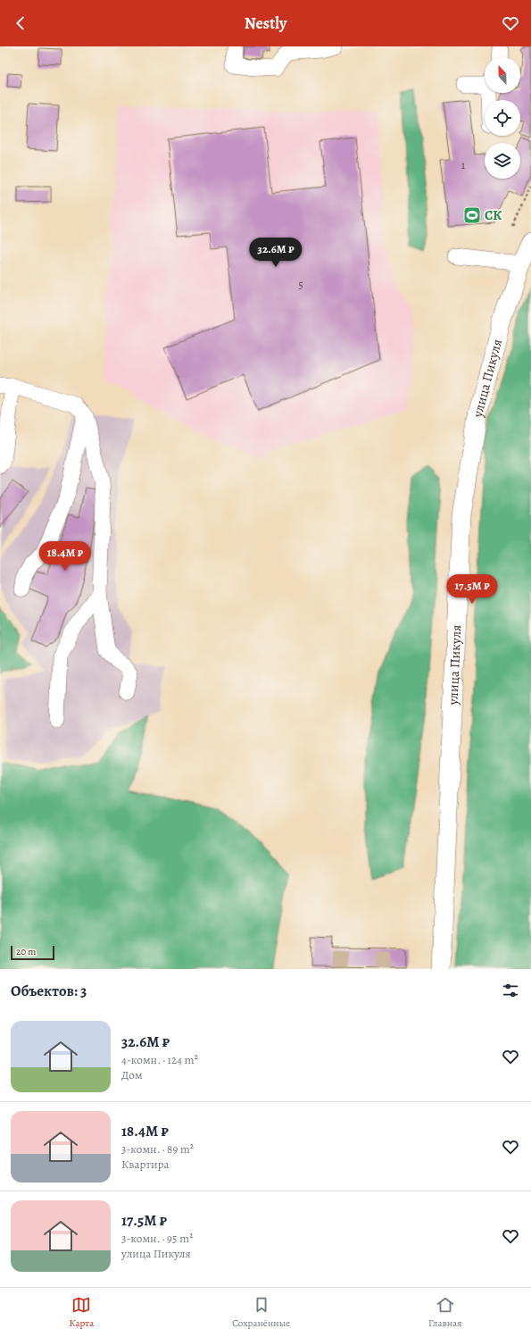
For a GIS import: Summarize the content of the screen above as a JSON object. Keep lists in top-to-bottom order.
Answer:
{
  "streets": {
    "main road": ["улица Пикуля"]
  },
  "places": {
    "sports": ["СК"]
  },
  "house_numbers": ["1", "5"],
  "scale_bar": "20 m",
  "north": "top",
  "page": {
    "header": "Nestly",
    "price": ["32.6M ₽", "18.4M ₽", "17.5M ₽"],
    "scale": "20 m",
    "heading": "Объектов: 3",
    "list": [
      {
        "name": "32.6M ₽",
        "note": "4-комн. · 124 m² · Дом"
      },
      {
        "name": "18.4M ₽",
        "note": "3-комн. · 89 m² · Квартира"
      },
      {
        "name": "17.5M ₽",
        "note": "3-комн. · 95 m² · улица Пикуля"
      }
    ],
    "tabs": ["Карта", "Сохранённые", "Главная"]
  }
}
